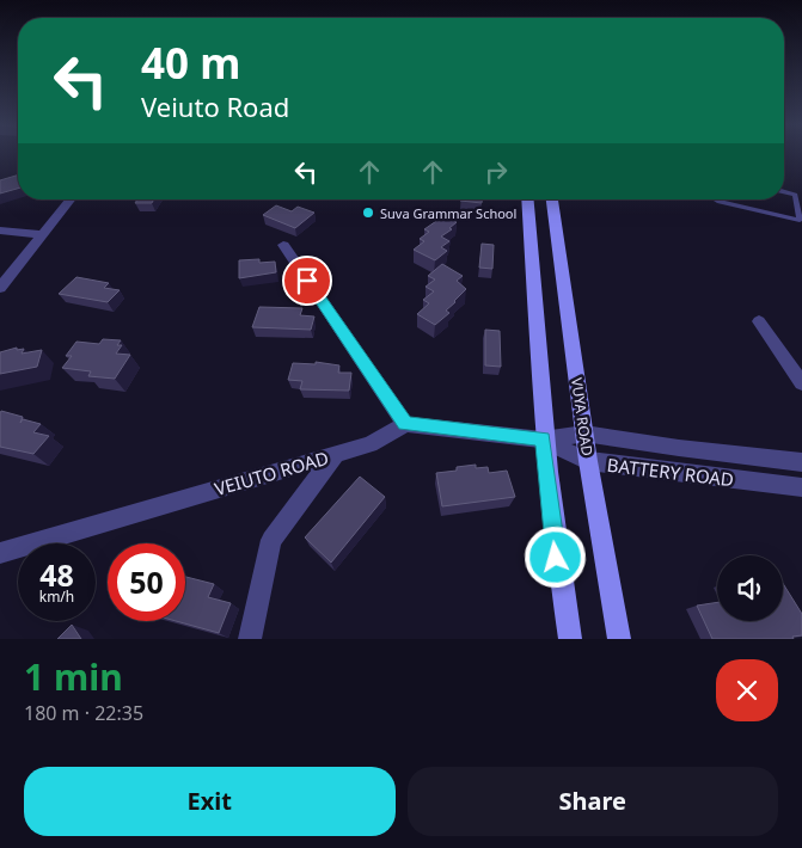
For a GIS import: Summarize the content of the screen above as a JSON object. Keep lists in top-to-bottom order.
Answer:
{
  "streets": {
    "main road": ["VUYA ROAD"],
    "street": ["BATTERY ROAD", "VEIUTO ROAD"]
  },
  "crossings": [
    ["VUYA ROAD", "BATTERY ROAD"]
  ],
  "places": ["Suva Grammar School"],
  "page": {
    "turn": ["40 m", "Veiuto Road"],
    "speed": "48 km/h",
    "limit": "50",
    "heading": ["1 min", "180 m · 22:35"],
    "buttons": ["Exit", "Share"]
  }
}
